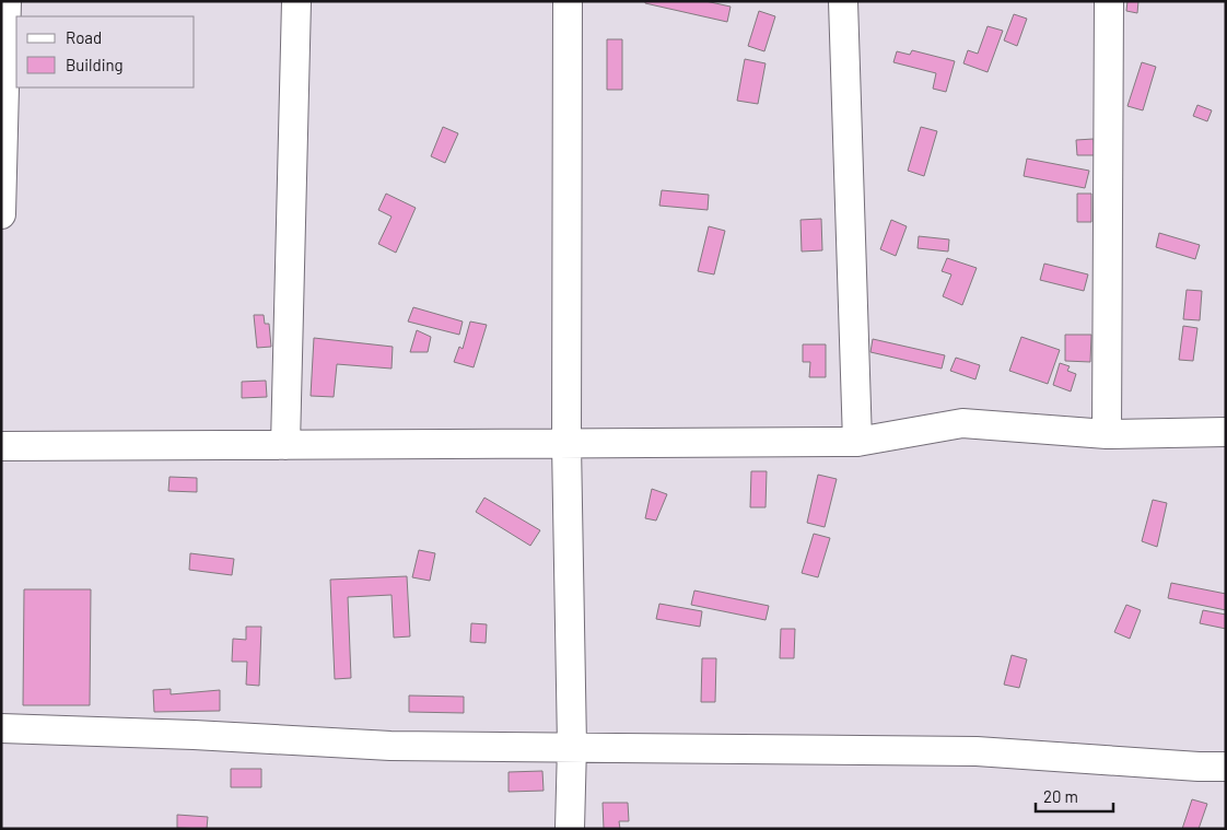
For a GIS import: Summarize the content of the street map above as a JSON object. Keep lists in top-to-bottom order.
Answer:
{
  "legend": ["Road", "Building"],
  "scale_bar": "20 m"
}
